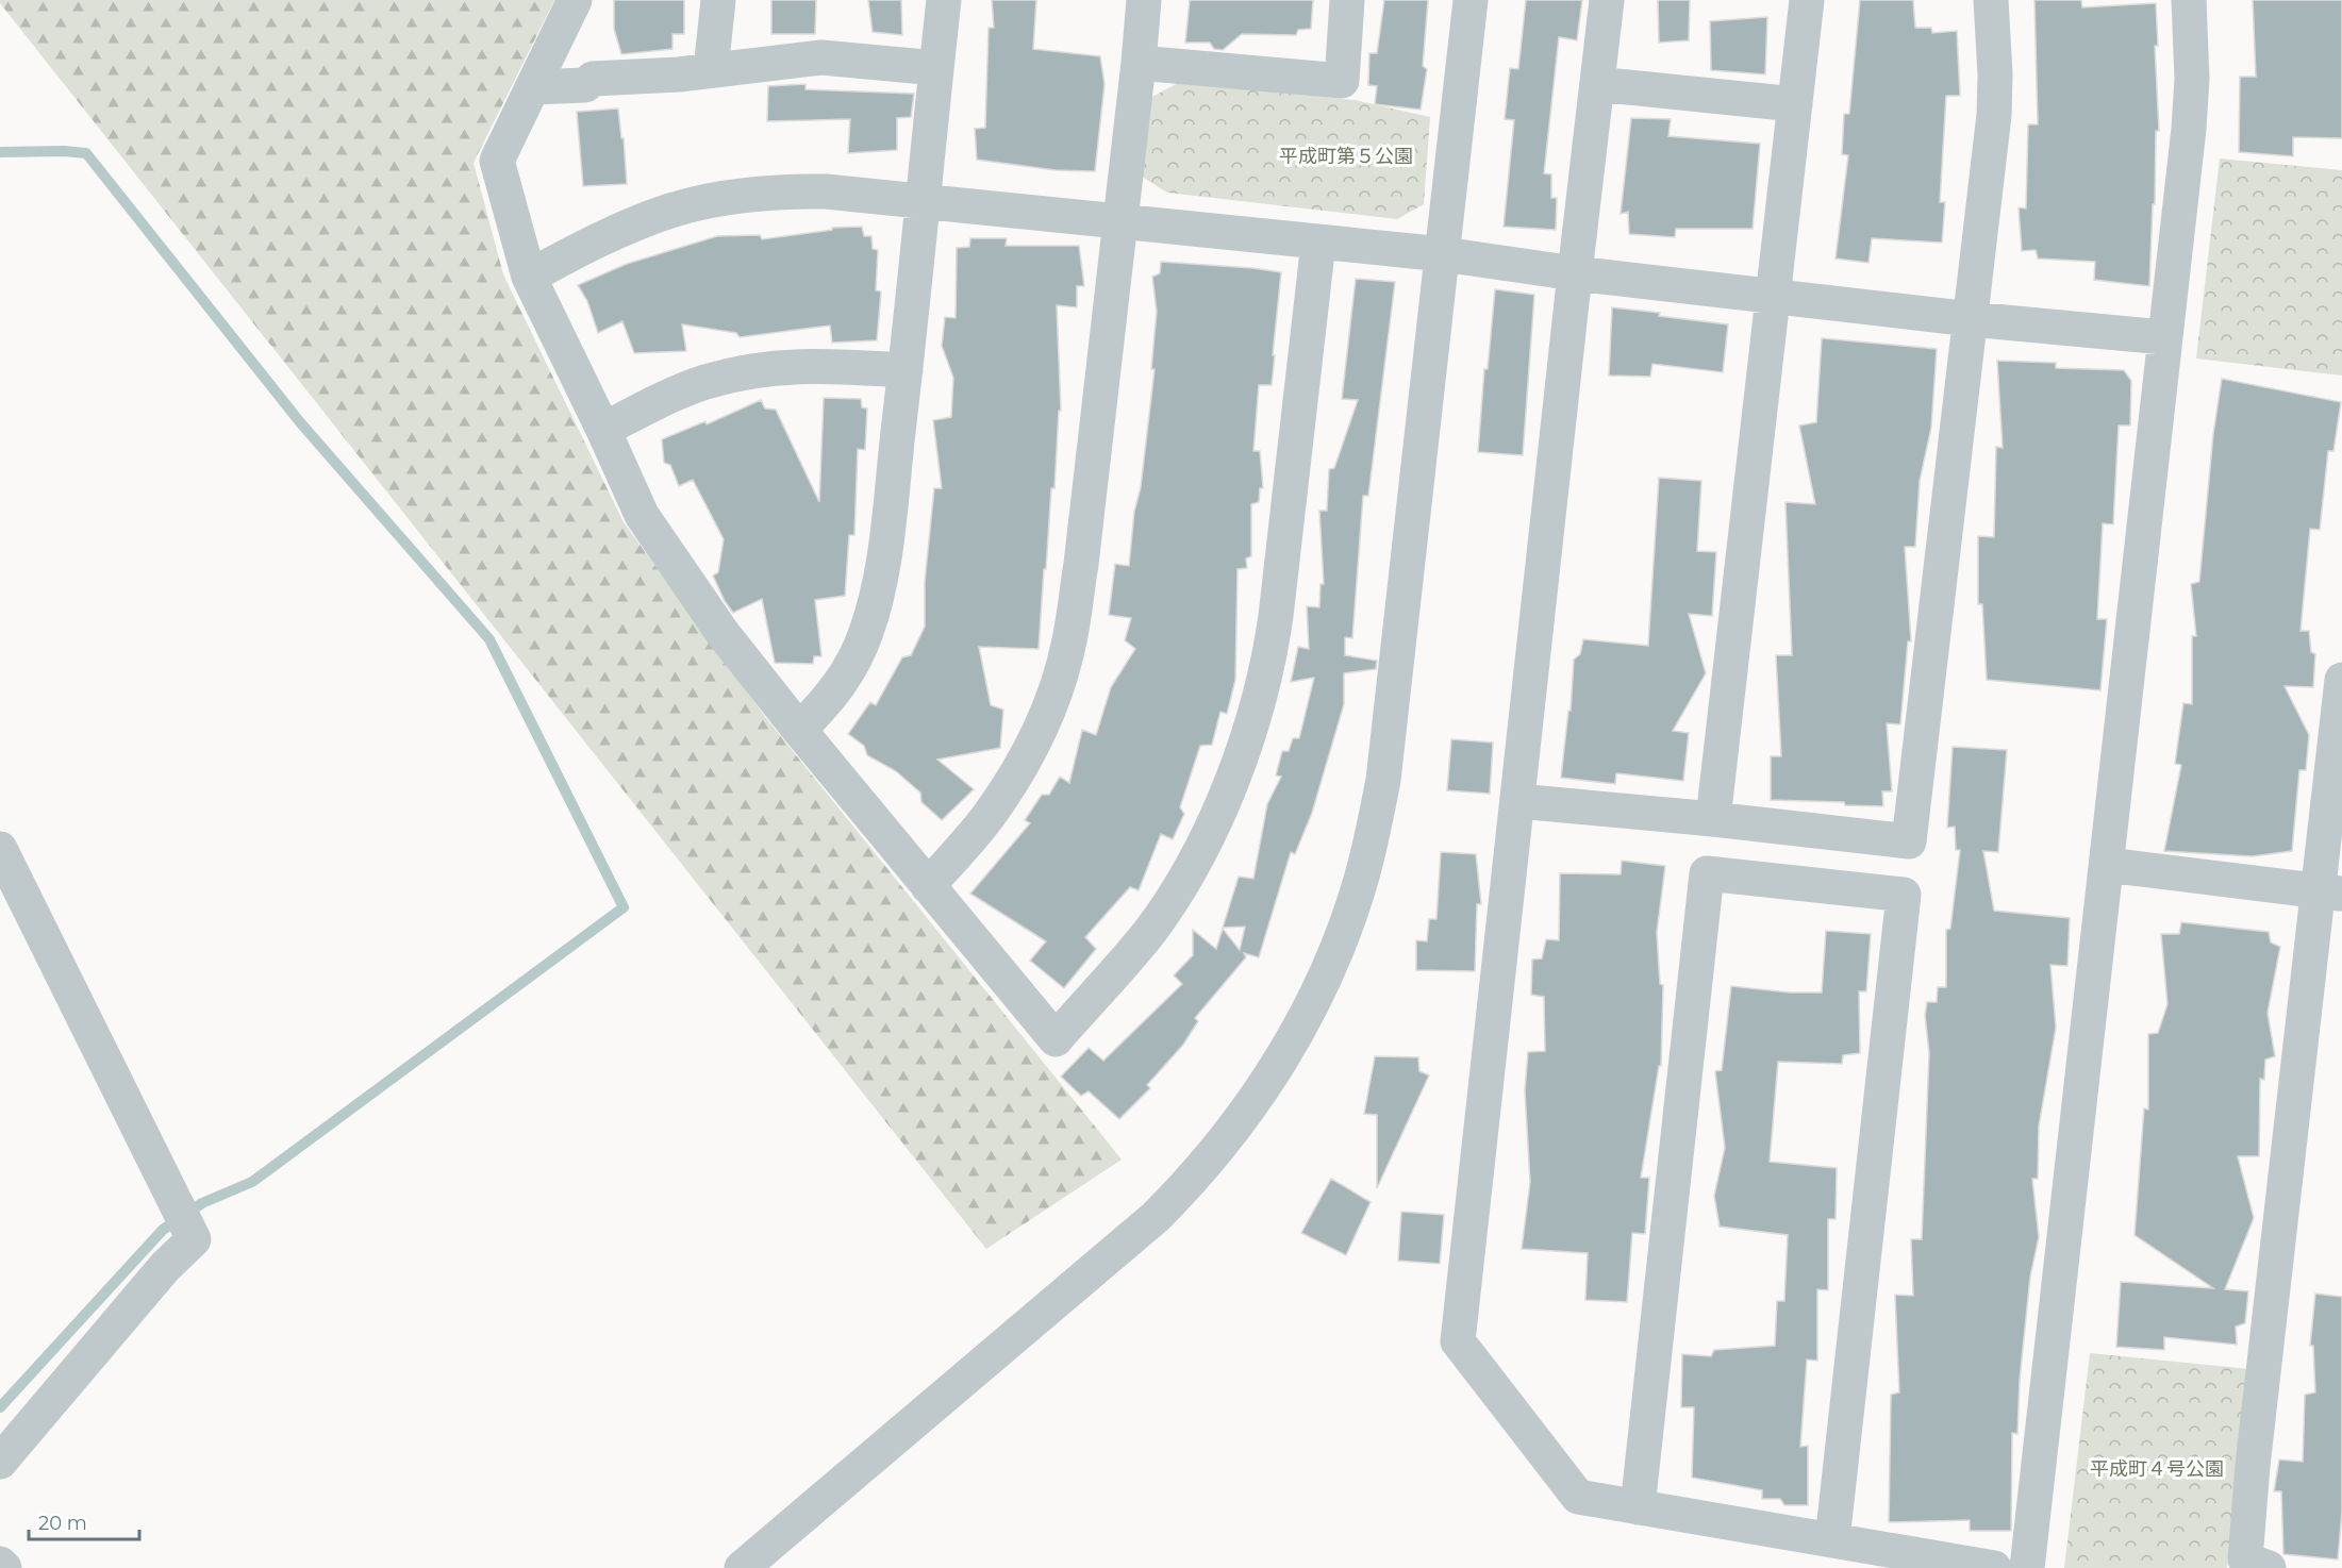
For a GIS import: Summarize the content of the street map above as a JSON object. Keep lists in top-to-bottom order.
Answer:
{
  "parks": ["平成町第５公園", "平成町４号公園"],
  "scale_bar": "20 m"
}
